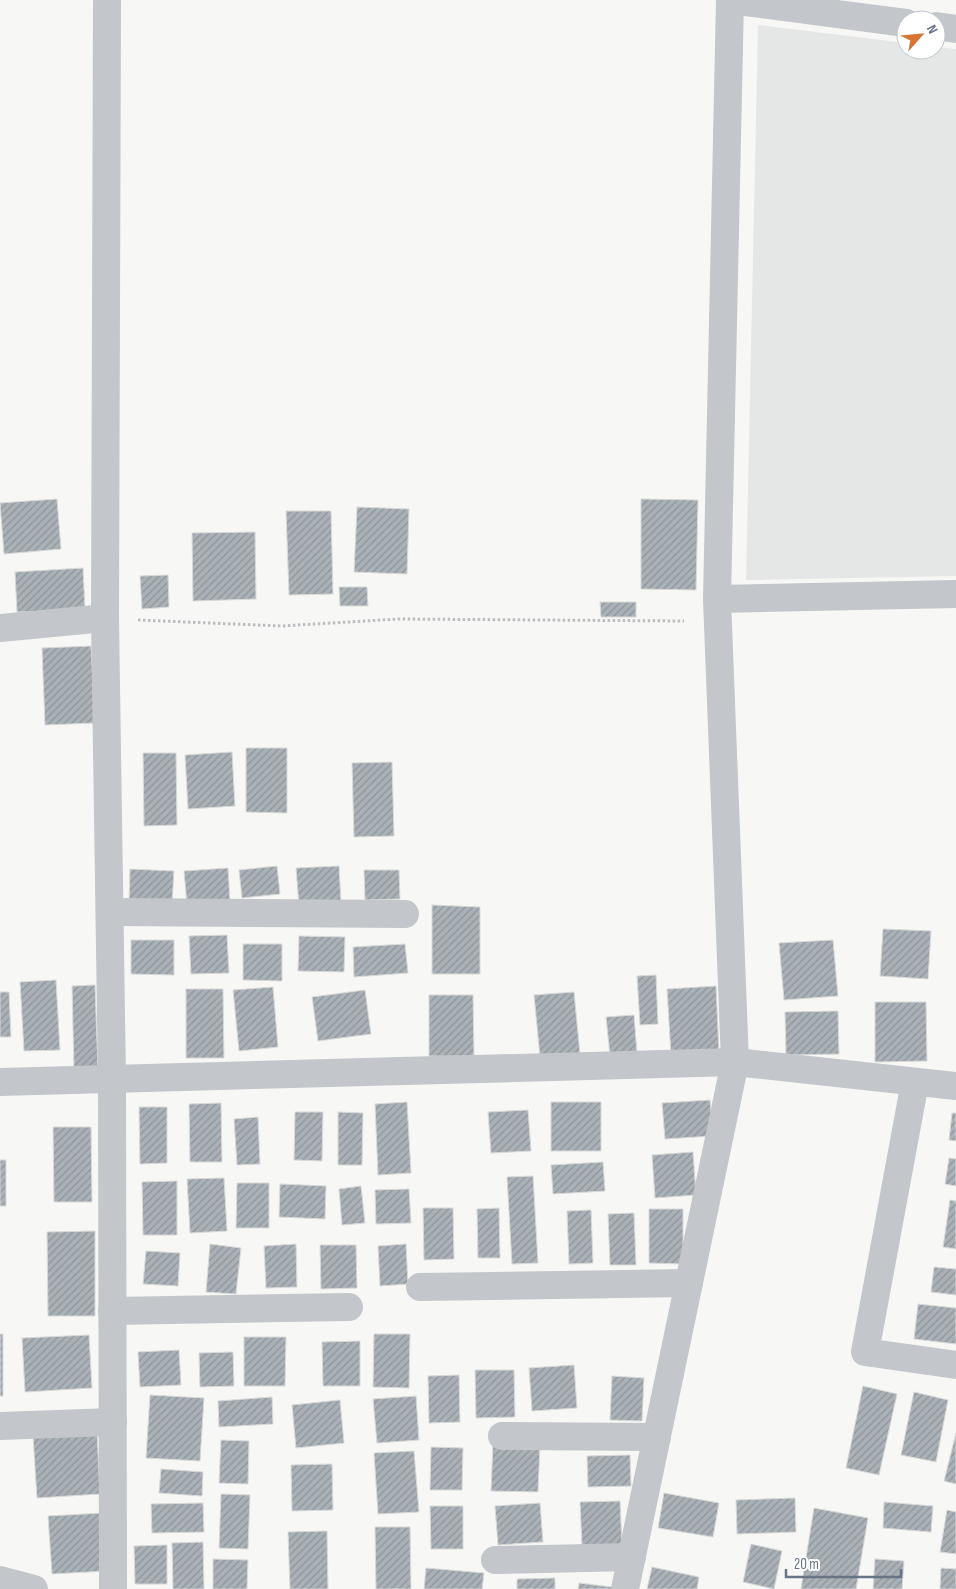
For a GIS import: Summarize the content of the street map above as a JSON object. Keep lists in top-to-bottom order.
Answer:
{
  "scale_bar": "20 m",
  "north": "top right"
}
